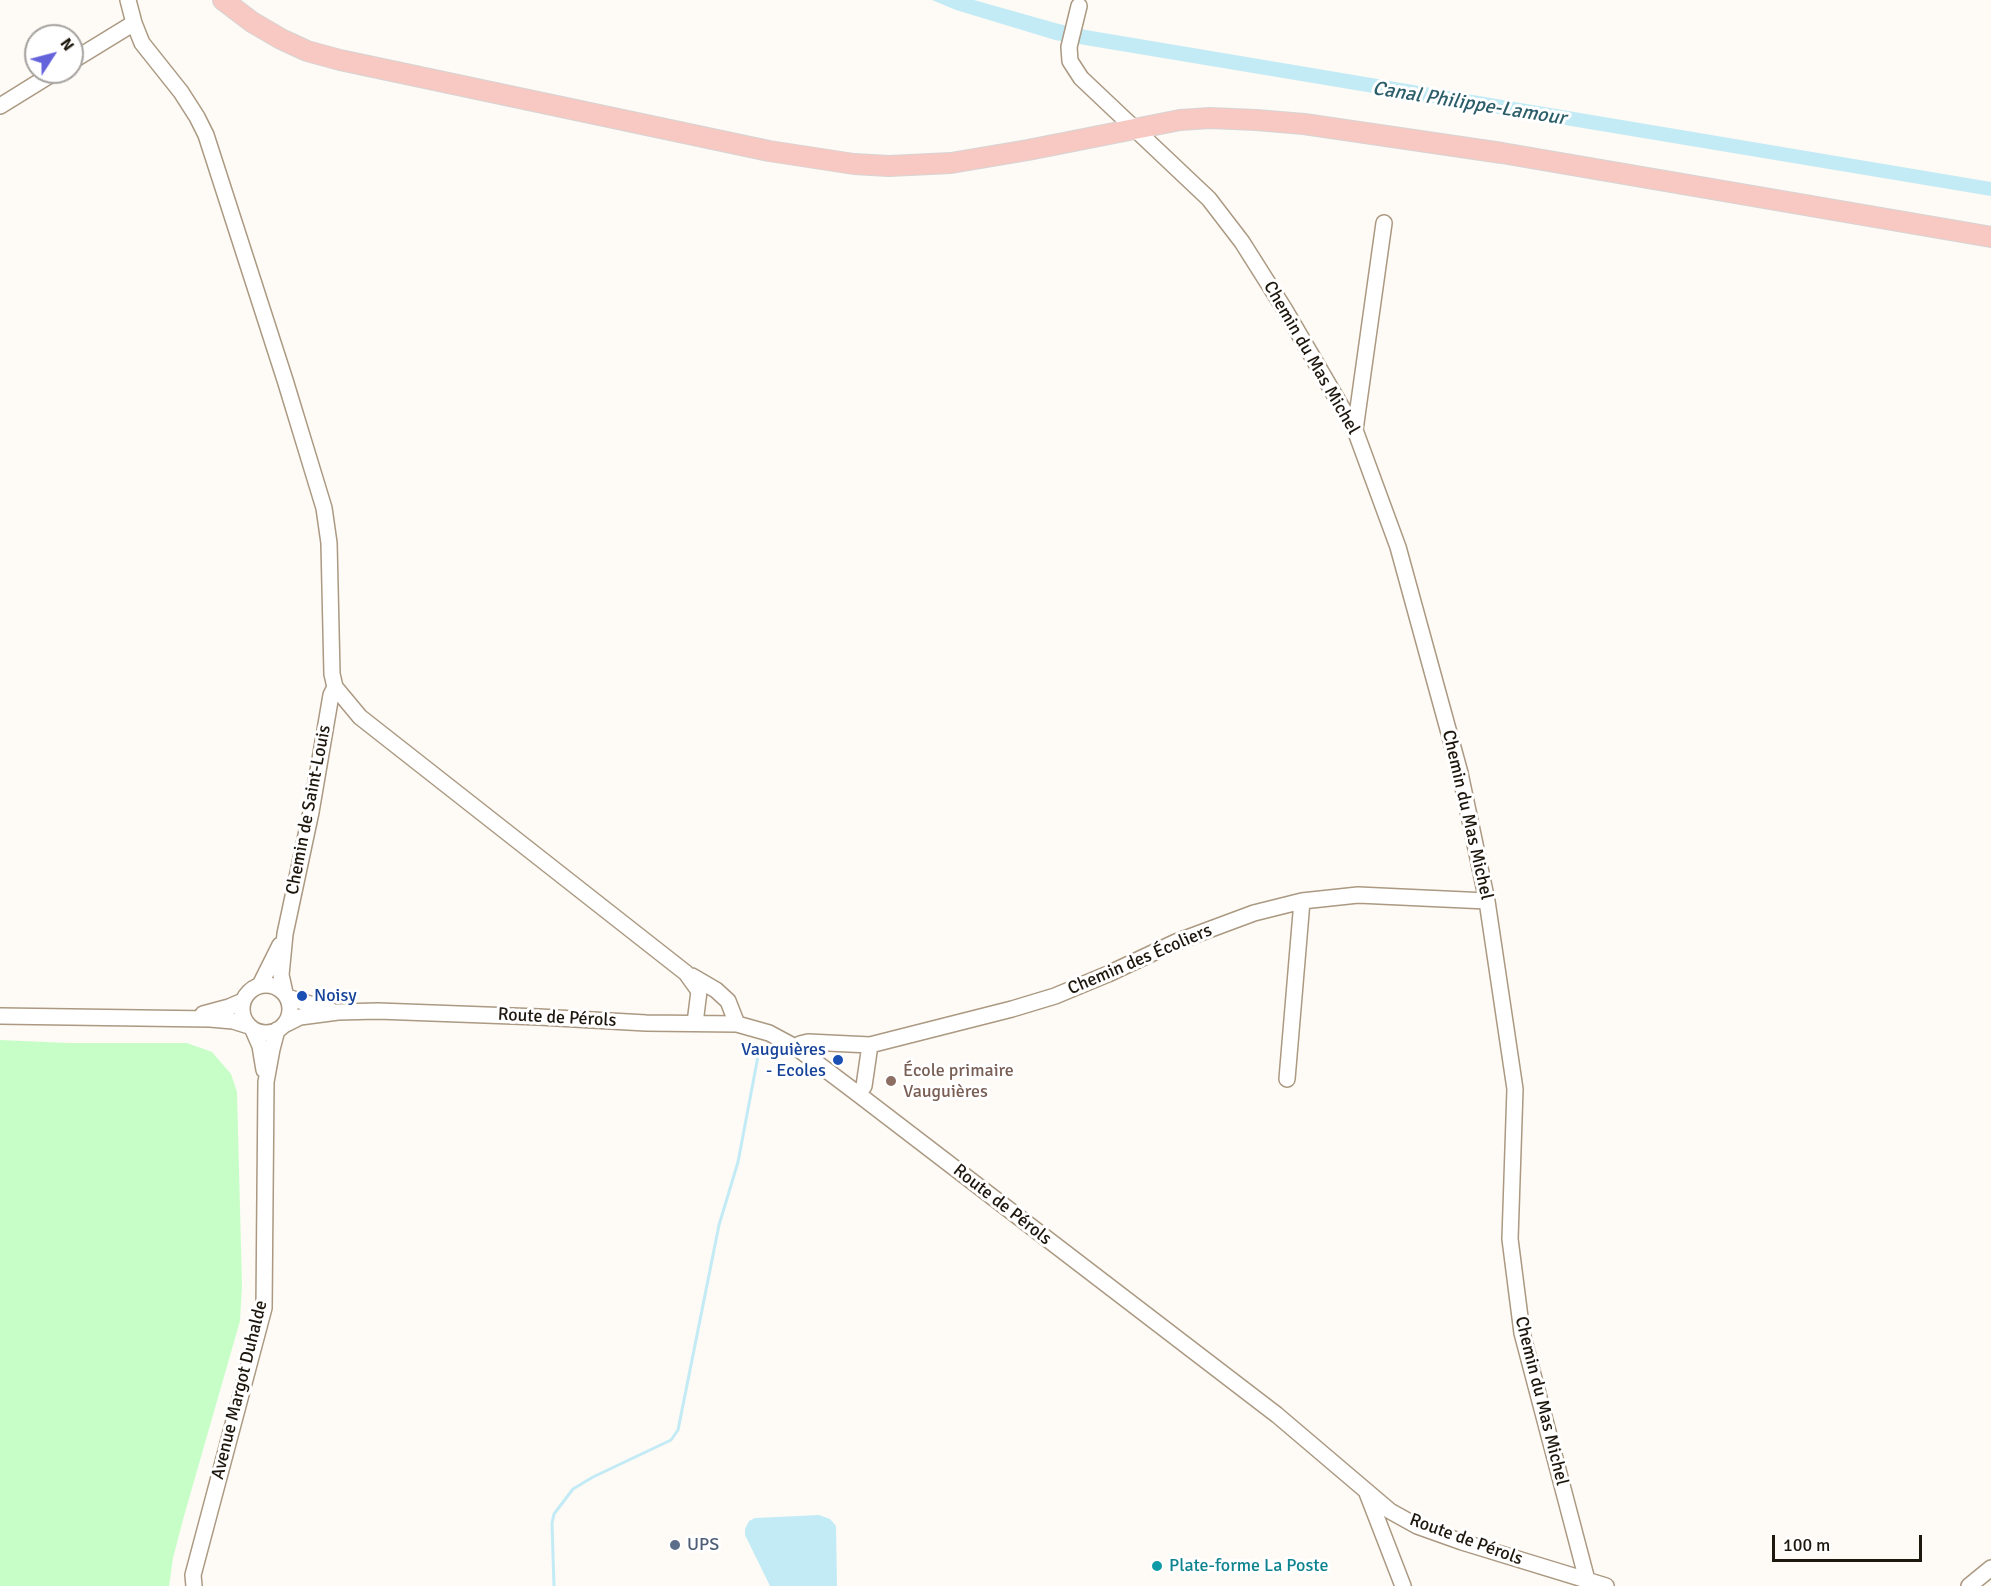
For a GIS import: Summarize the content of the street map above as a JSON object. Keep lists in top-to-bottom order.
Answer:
{
  "streets": {
    "street": [
      "Chemin du Mas Michel",
      "Chemin de Saint-Louis",
      "Chemin des Écoliers",
      "Route de Pérols",
      "Avenue Margot Duhalde"
    ]
  },
  "crossings": [
    ["Chemin du Mas Michel", "Chemin des Écoliers"],
    ["Chemin du Mas Michel", "Route de Pérols"],
    ["Chemin de Saint-Louis", "Route de Pérols"],
    ["Chemin de Saint-Louis", "Avenue Margot Duhalde"],
    ["Chemin des Écoliers", "Route de Pérols"],
    ["Route de Pérols", "Avenue Margot Duhalde"]
  ],
  "water": ["Canal Philippe-Lamour"],
  "places": [
    "Noisy",
    "Vauguières - Ecoles",
    "École primaire Vauguières",
    "UPS",
    "Plate-forme La Poste"
  ],
  "scale_bar": "100 m",
  "north": "top right"
}
